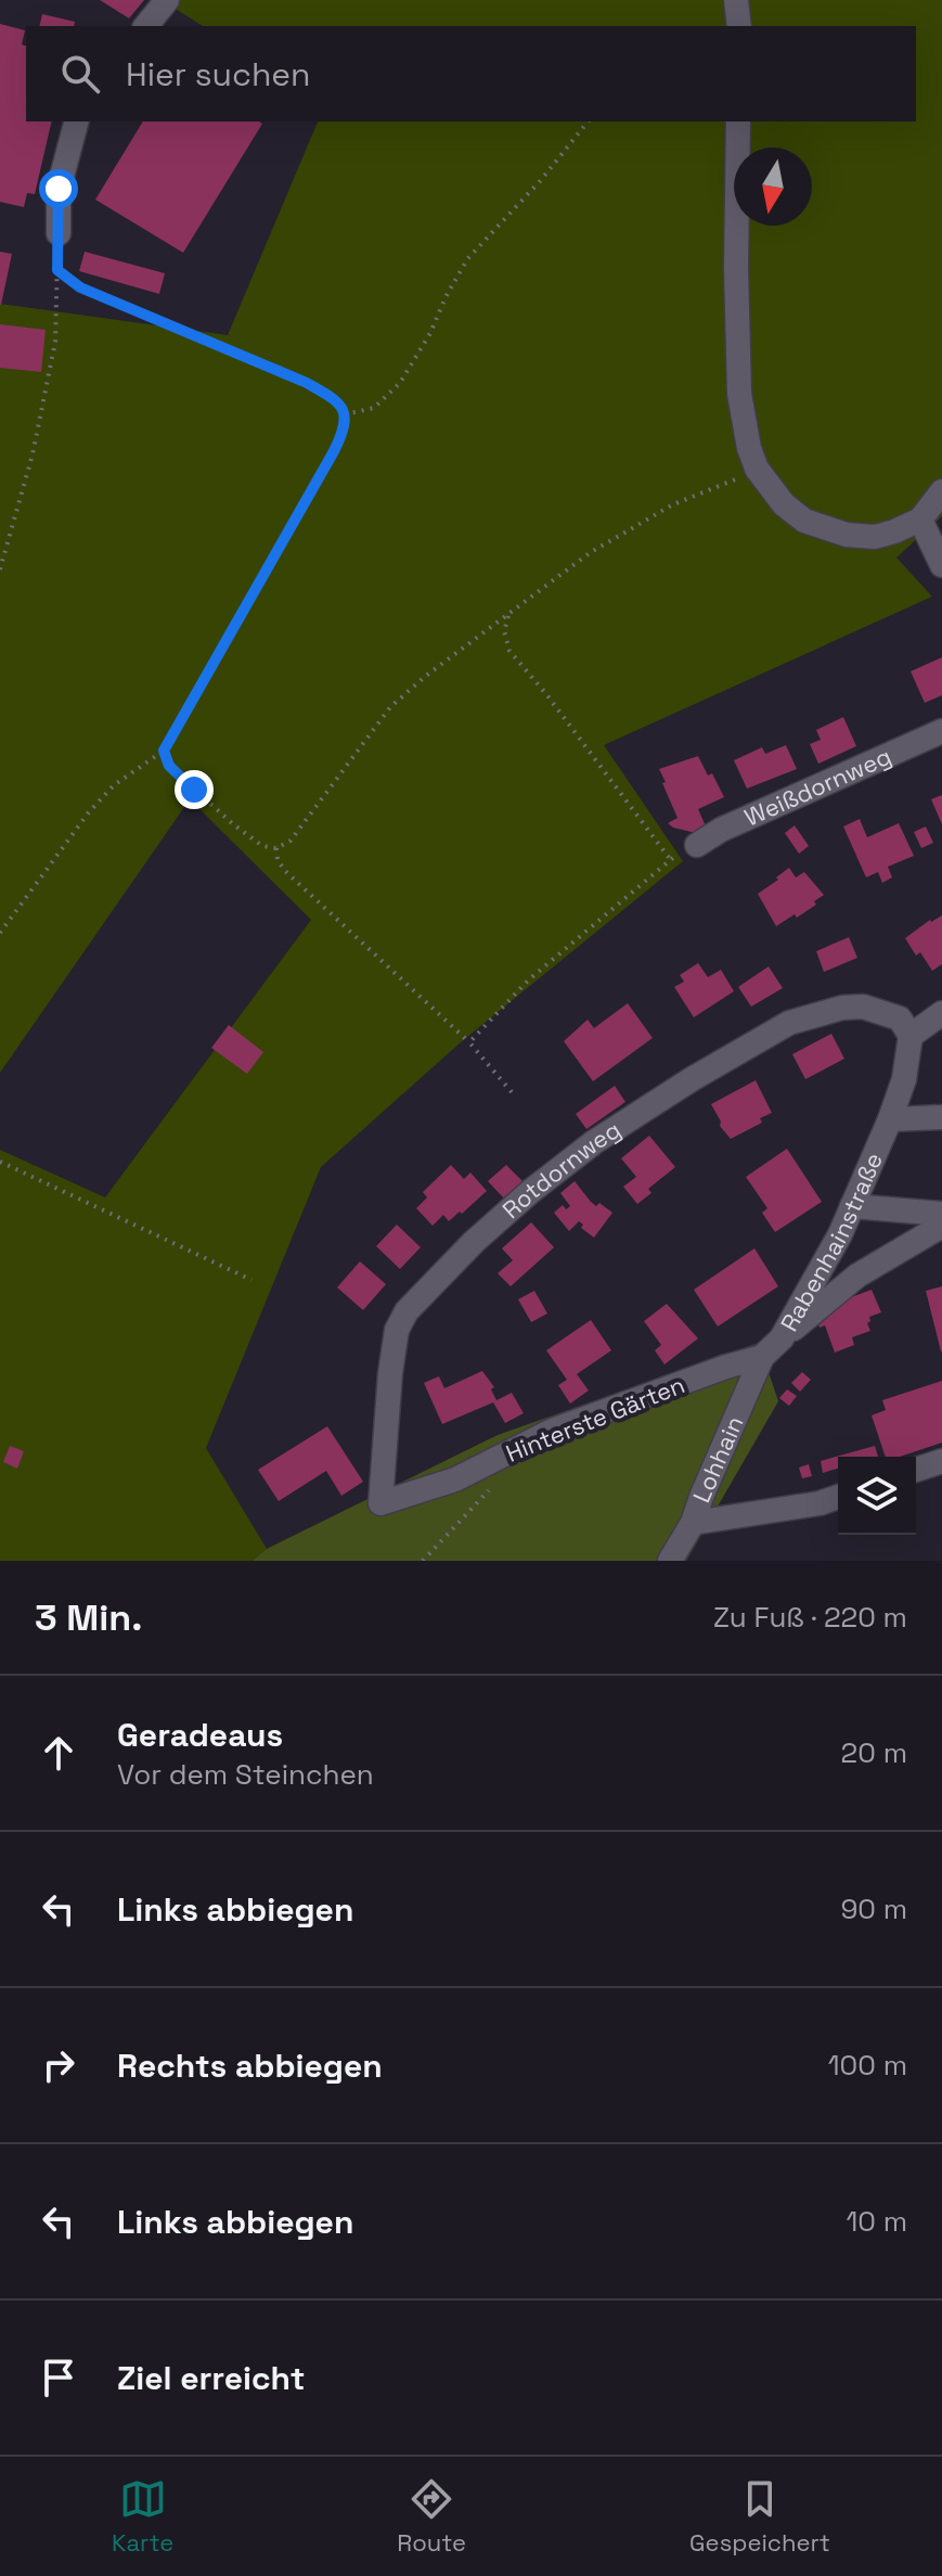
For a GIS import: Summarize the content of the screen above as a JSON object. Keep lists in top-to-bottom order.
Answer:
{
  "streets": {
    "street": [
      "Weißdornweg",
      "Rotdornweg",
      "Rabenhainstraße",
      "Hinterste Gärten",
      "Lohhain"
    ]
  },
  "crossings": [
    ["Rotdornweg", "Rabenhainstraße"],
    ["Rotdornweg", "Hinterste Gärten"],
    ["Rabenhainstraße", "Hinterste Gärten"],
    ["Rabenhainstraße", "Lohhain"],
    ["Hinterste Gärten", "Lohhain"]
  ],
  "north": "bottom",
  "page": {
    "search": "Hier suchen",
    "heading": ["3 Min.", "Zu Fuß · 220 m"],
    "list": [
      ["Geradeaus", "Vor dem Steinchen", "20 m"],
      ["Links abbiegen", "90 m"],
      ["Rechts abbiegen", "100 m"],
      ["Links abbiegen", "10 m"],
      "Ziel erreicht"
    ],
    "nav": ["Karte", "Route", "Gespeichert"]
  }
}
